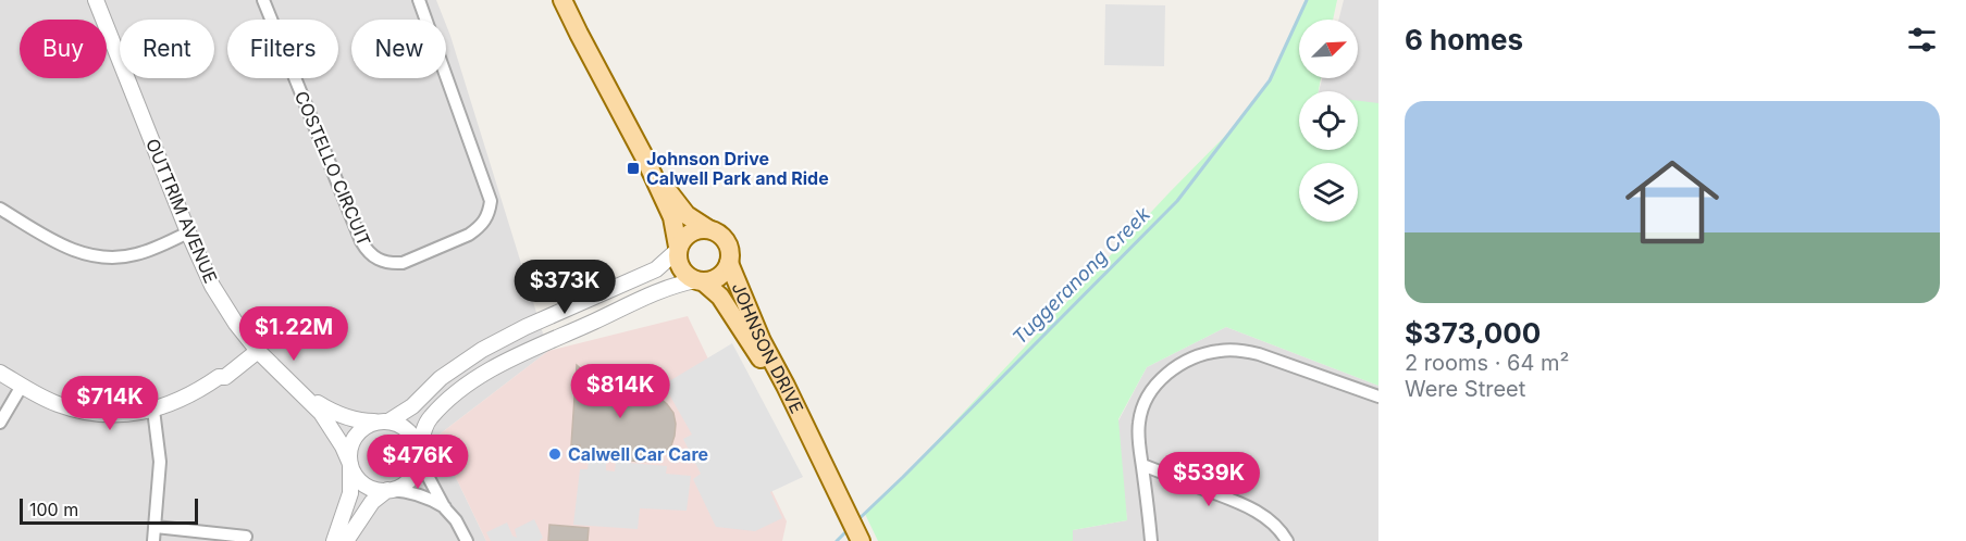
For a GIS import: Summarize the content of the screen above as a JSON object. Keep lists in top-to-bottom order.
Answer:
{
  "streets": {
    "main road": ["JOHNSON DRIVE"],
    "street": ["COSTELLO CIRCUIT", "OUTTRIM AVENUE"]
  },
  "water": ["Tuggeranong Creek"],
  "places": {
    "transit": ["Johnson Drive Calwell Park and Ride"],
    "other": ["Calwell Car Care"]
  },
  "scale_bar": "100 m",
  "north": "top right",
  "page": {
    "heading": "6 homes",
    "chip": [
      "Buy",
      "Rent",
      "Filters",
      "New"
    ],
    "list": [
      {
        "name": "$373,000",
        "note": "2 rooms · 64 m² · Were Street"
      }
    ],
    "price": [
      "$373K",
      "$1.22M",
      "$814K",
      "$714K",
      "$476K",
      "$539K"
    ],
    "scale": "100 m"
  }
}
